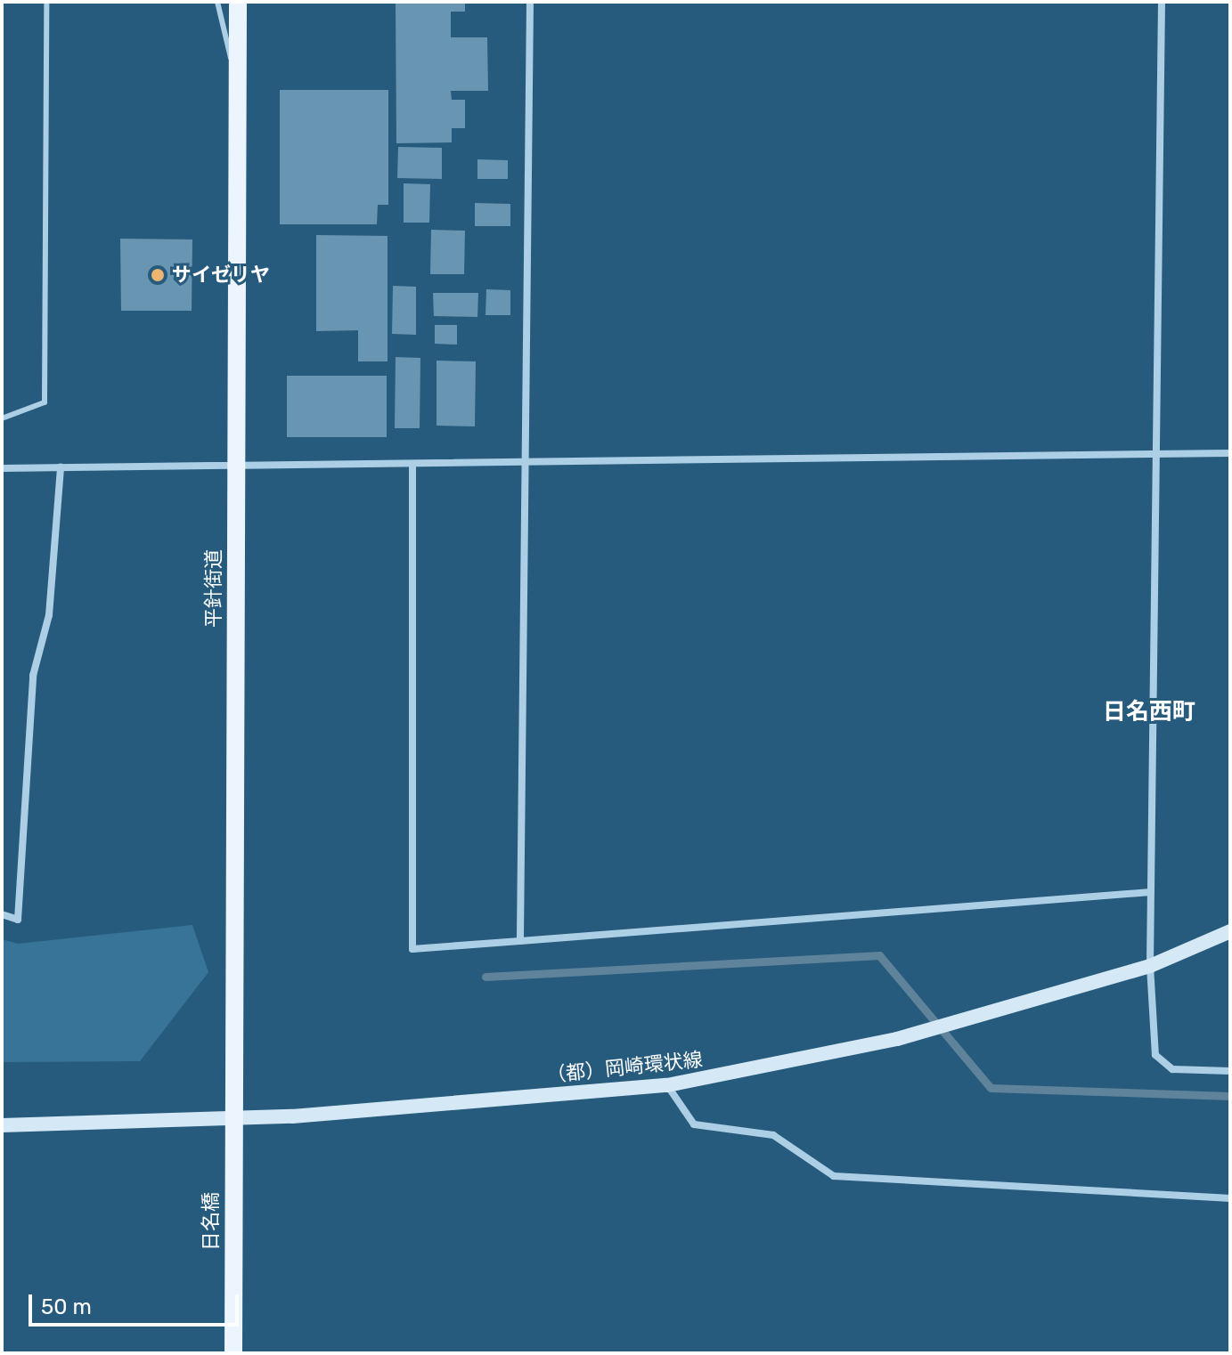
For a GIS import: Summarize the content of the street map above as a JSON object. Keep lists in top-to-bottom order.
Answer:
{
  "streets": {
    "main road": ["平針街道", "日名橋"],
    "street": ["（都）岡崎環状線"]
  },
  "crossings": [
    ["平針街道", "（都）岡崎環状線"],
    ["平針街道", "日名橋"]
  ],
  "districts": ["日名西町"],
  "places": ["サイゼリヤ"],
  "scale_bar": "50 m"
}
